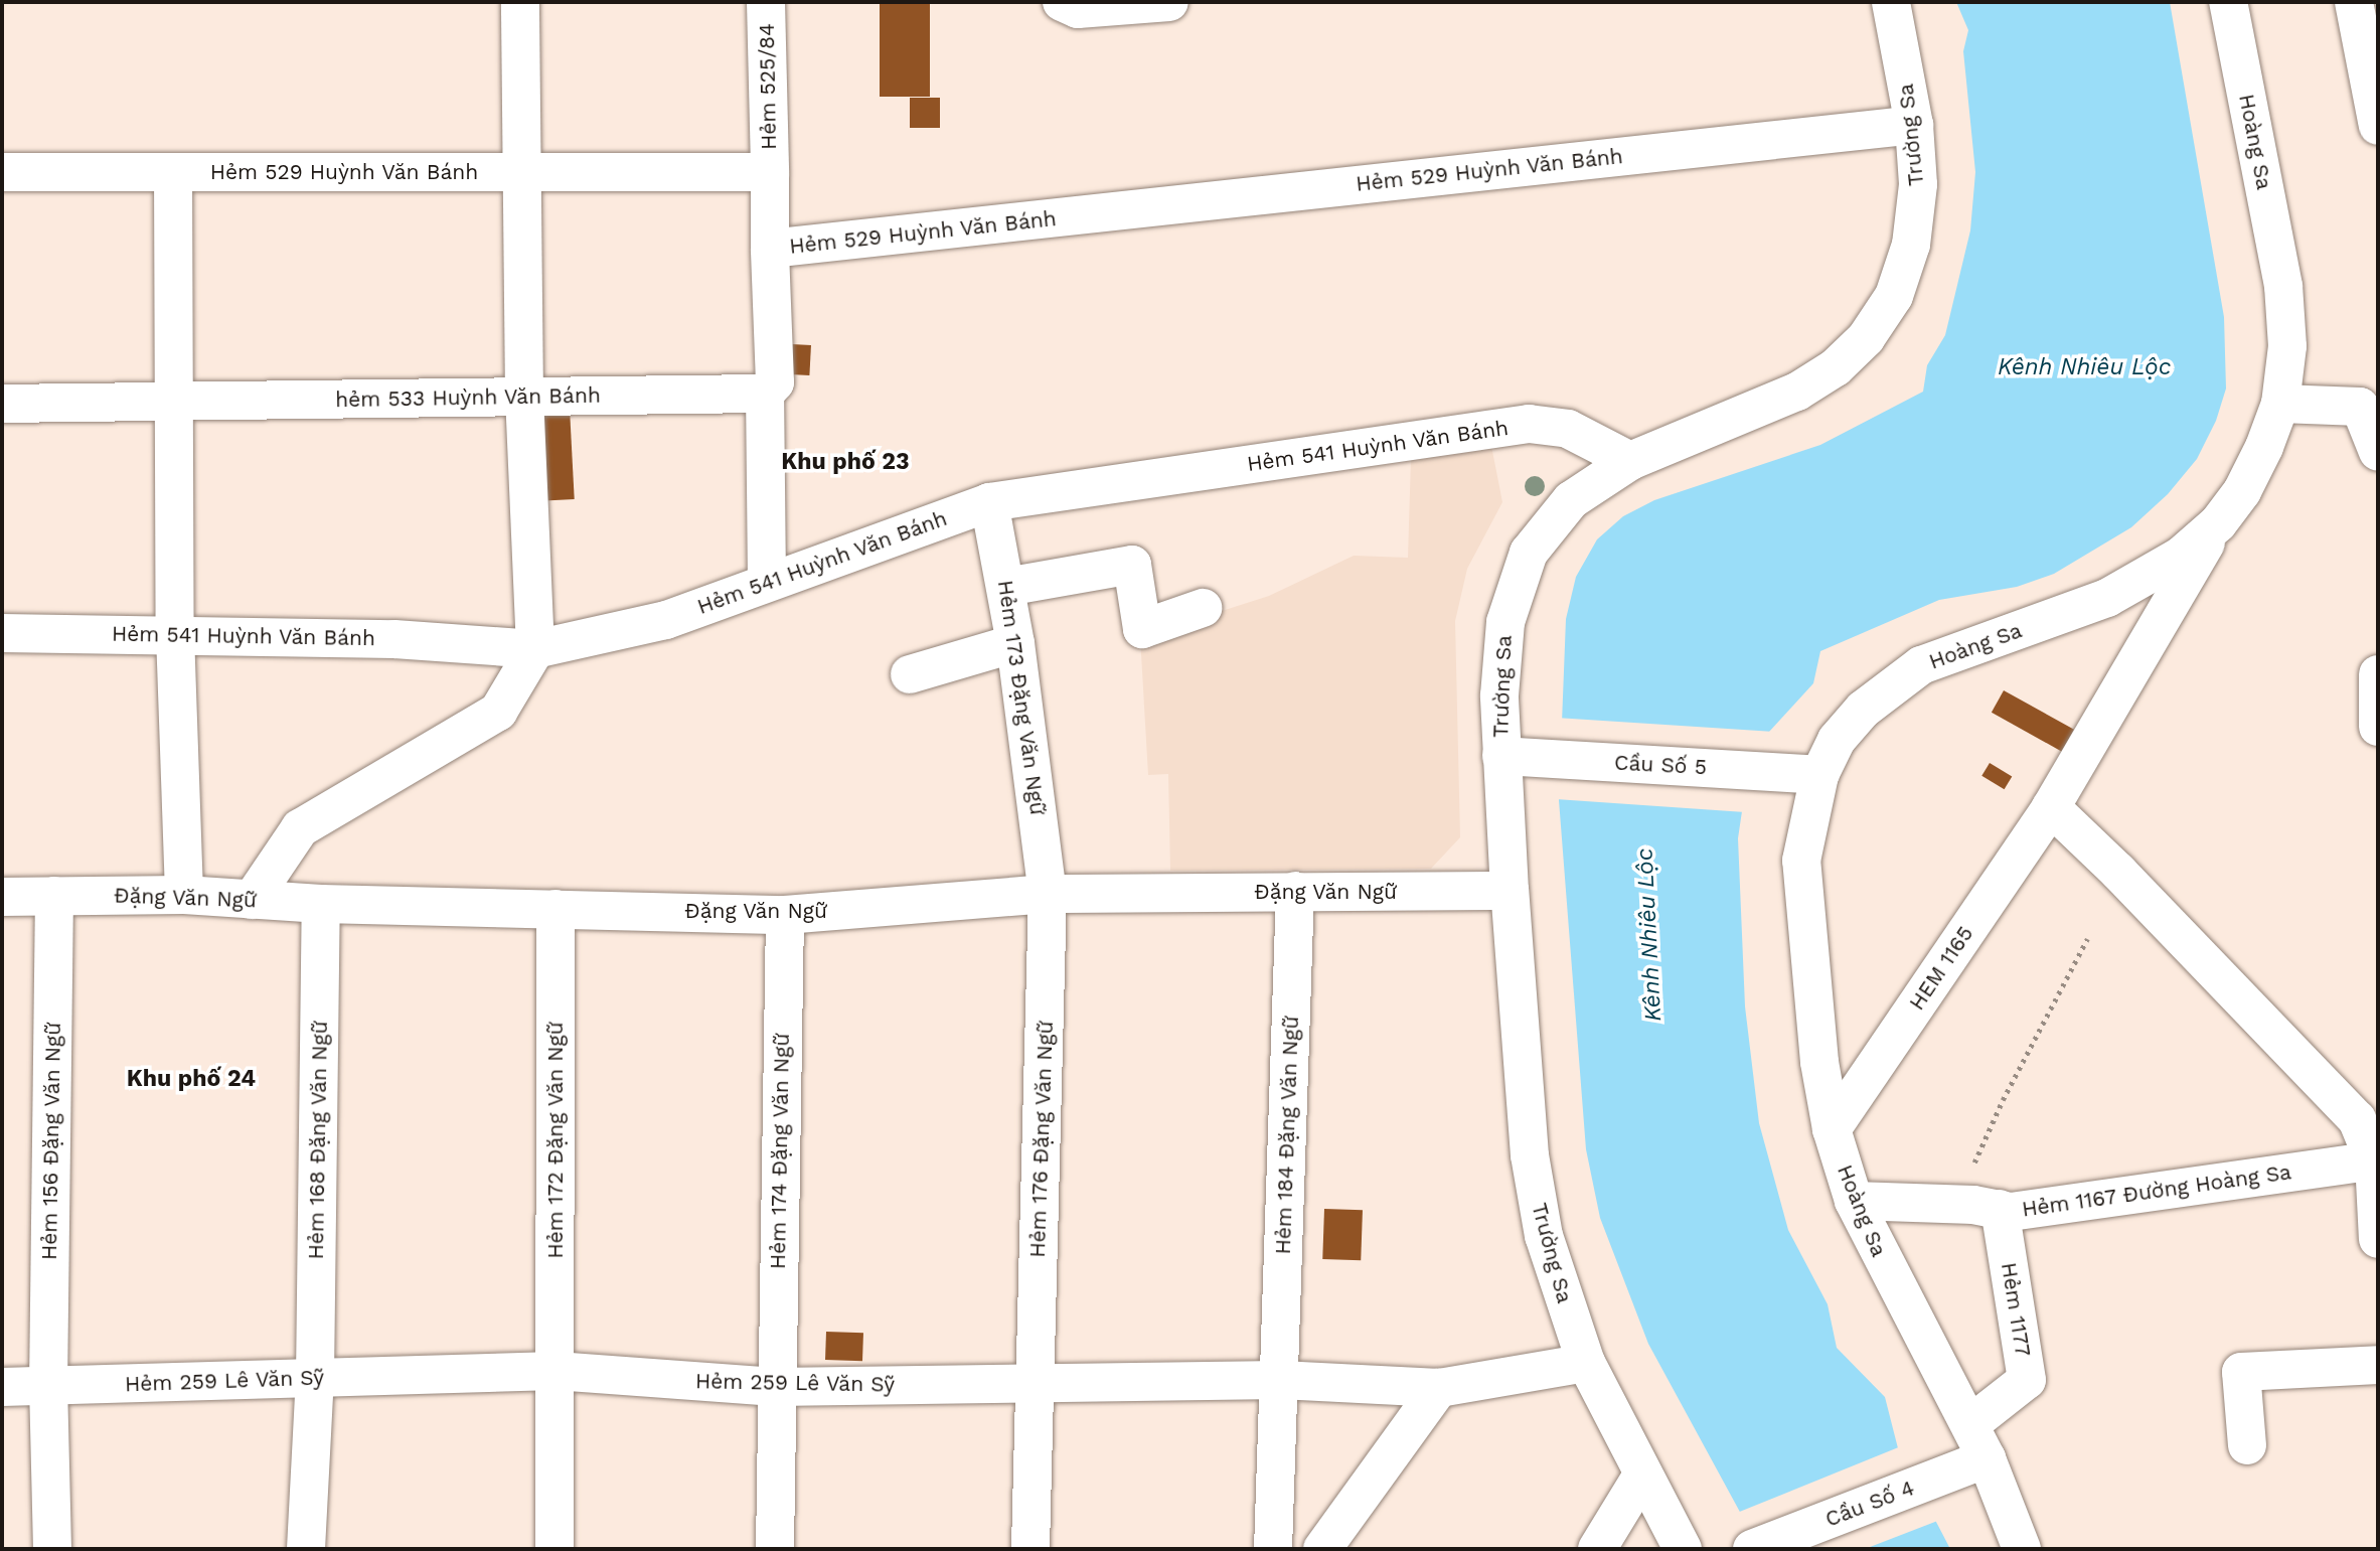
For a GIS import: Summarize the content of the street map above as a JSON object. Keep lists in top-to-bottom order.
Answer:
{
  "streets": {
    "street": [
      "Hẻm 525/84",
      "Trường Sa",
      "Hoàng Sa",
      "Hẻm 529 Huỳnh Văn Bánh",
      "hẻm 533 Huỳnh Văn Bánh",
      "Hẻm 541 Huỳnh Văn Bánh",
      "Hẻm 173 Đặng Văn Ngữ",
      "Cầu Số 5",
      "Đặng Văn Ngữ",
      "HEM 1165",
      "Hẻm 184 Đặng Văn Ngữ",
      "Hẻm 176 Đặng Văn Ngữ",
      "Hẻm 168 Đặng Văn Ngữ",
      "Hẻm 172 Đặng Văn Ngữ",
      "Hẻm 156 Đặng Văn Ngữ",
      "Hẻm 174 Đặng Văn Ngữ",
      "Hẻm 1167 Đường Hoàng Sa",
      "Hẻm 1177",
      "Hẻm 259 Lê Văn Sỹ",
      "Cầu Số 4"
    ]
  },
  "crossings": [
    ["Hẻm 525/84", "Hẻm 529 Huỳnh Văn Bánh"],
    ["Trường Sa", "Hẻm 529 Huỳnh Văn Bánh"],
    ["Trường Sa", "Hẻm 541 Huỳnh Văn Bánh"],
    ["Trường Sa", "Cầu Số 5"],
    ["Trường Sa", "Đặng Văn Ngữ"],
    ["Trường Sa", "Hẻm 259 Lê Văn Sỹ"],
    ["Hoàng Sa", "Cầu Số 5"],
    ["Hoàng Sa", "HEM 1165"],
    ["Hoàng Sa", "Hẻm 1167 Đường Hoàng Sa"],
    ["Hoàng Sa", "Hẻm 1177"],
    ["Hoàng Sa", "Cầu Số 4"],
    ["Hẻm 541 Huỳnh Văn Bánh", "Hẻm 173 Đặng Văn Ngữ"],
    ["Hẻm 173 Đặng Văn Ngữ", "Đặng Văn Ngữ"],
    ["Hẻm 173 Đặng Văn Ngữ", "Hẻm 176 Đặng Văn Ngữ"],
    ["Đặng Văn Ngữ", "Hẻm 184 Đặng Văn Ngữ"],
    ["Đặng Văn Ngữ", "Hẻm 176 Đặng Văn Ngữ"],
    ["Đặng Văn Ngữ", "Hẻm 168 Đặng Văn Ngữ"],
    ["Đặng Văn Ngữ", "Hẻm 172 Đặng Văn Ngữ"],
    ["Đặng Văn Ngữ", "Hẻm 156 Đặng Văn Ngữ"],
    ["Đặng Văn Ngữ", "Hẻm 174 Đặng Văn Ngữ"],
    ["Hẻm 184 Đặng Văn Ngữ", "Hẻm 259 Lê Văn Sỹ"],
    ["Hẻm 176 Đặng Văn Ngữ", "Hẻm 259 Lê Văn Sỹ"],
    ["Hẻm 168 Đặng Văn Ngữ", "Hẻm 259 Lê Văn Sỹ"],
    ["Hẻm 172 Đặng Văn Ngữ", "Hẻm 259 Lê Văn Sỹ"],
    ["Hẻm 156 Đặng Văn Ngữ", "Hẻm 259 Lê Văn Sỹ"],
    ["Hẻm 174 Đặng Văn Ngữ", "Hẻm 259 Lê Văn Sỹ"],
    ["Hẻm 1167 Đường Hoàng Sa", "Hẻm 1177"],
    ["Hẻm 1177", "Cầu Số 4"]
  ],
  "districts": ["Khu phố 23", "Khu phố 24"],
  "water": ["Kênh Nhiêu Lộc"]
}
